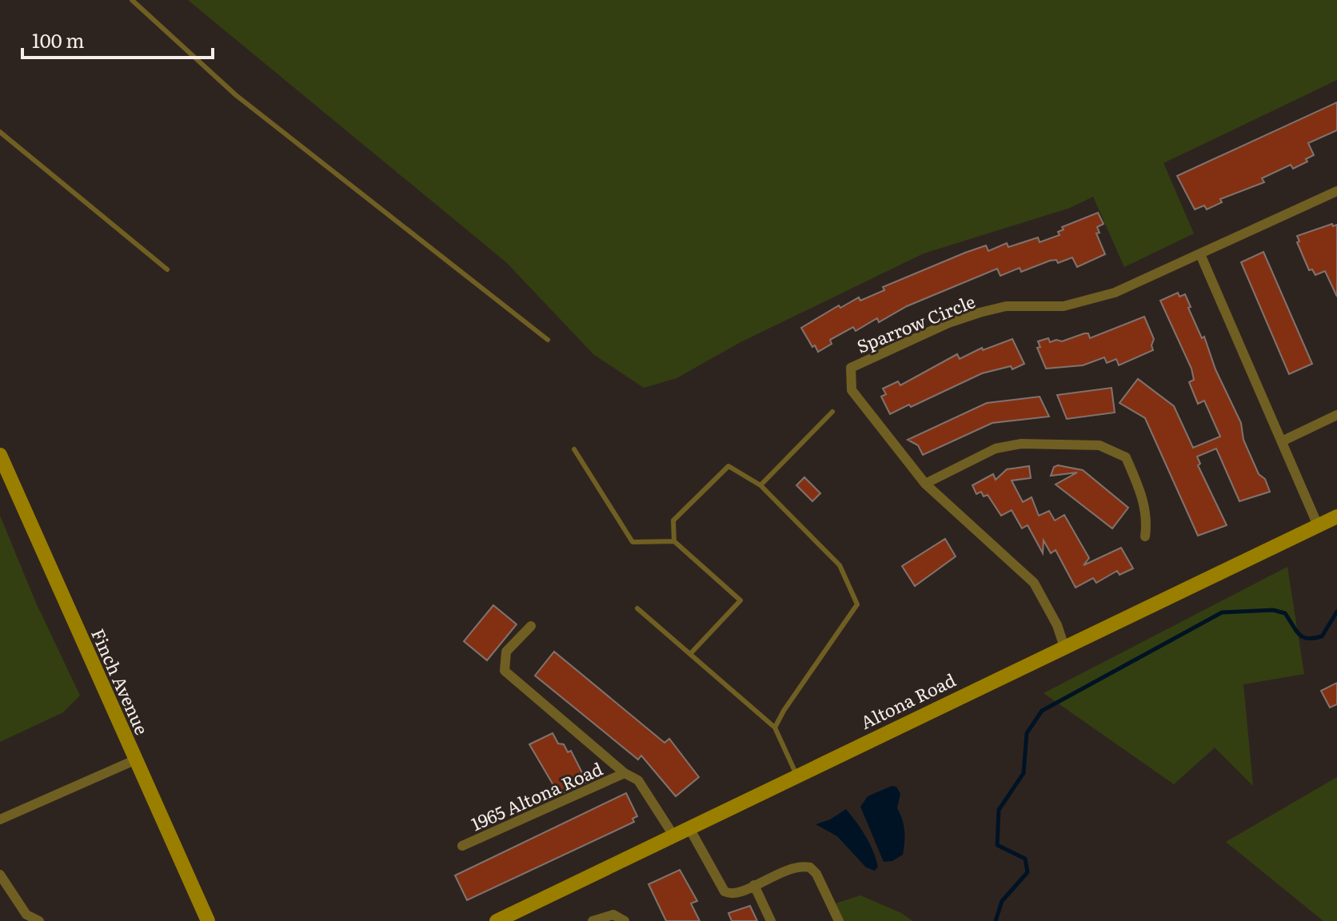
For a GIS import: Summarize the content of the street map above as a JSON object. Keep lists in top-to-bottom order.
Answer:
{
  "streets": {
    "main road": ["Finch Avenue", "Altona Road"],
    "street": ["Sparrow Circle", "1965 Altona Road"]
  },
  "crossings": [
    ["Sparrow Circle", "Altona Road"],
    ["Altona Road", "1965 Altona Road"]
  ],
  "scale_bar": "100 m"
}
